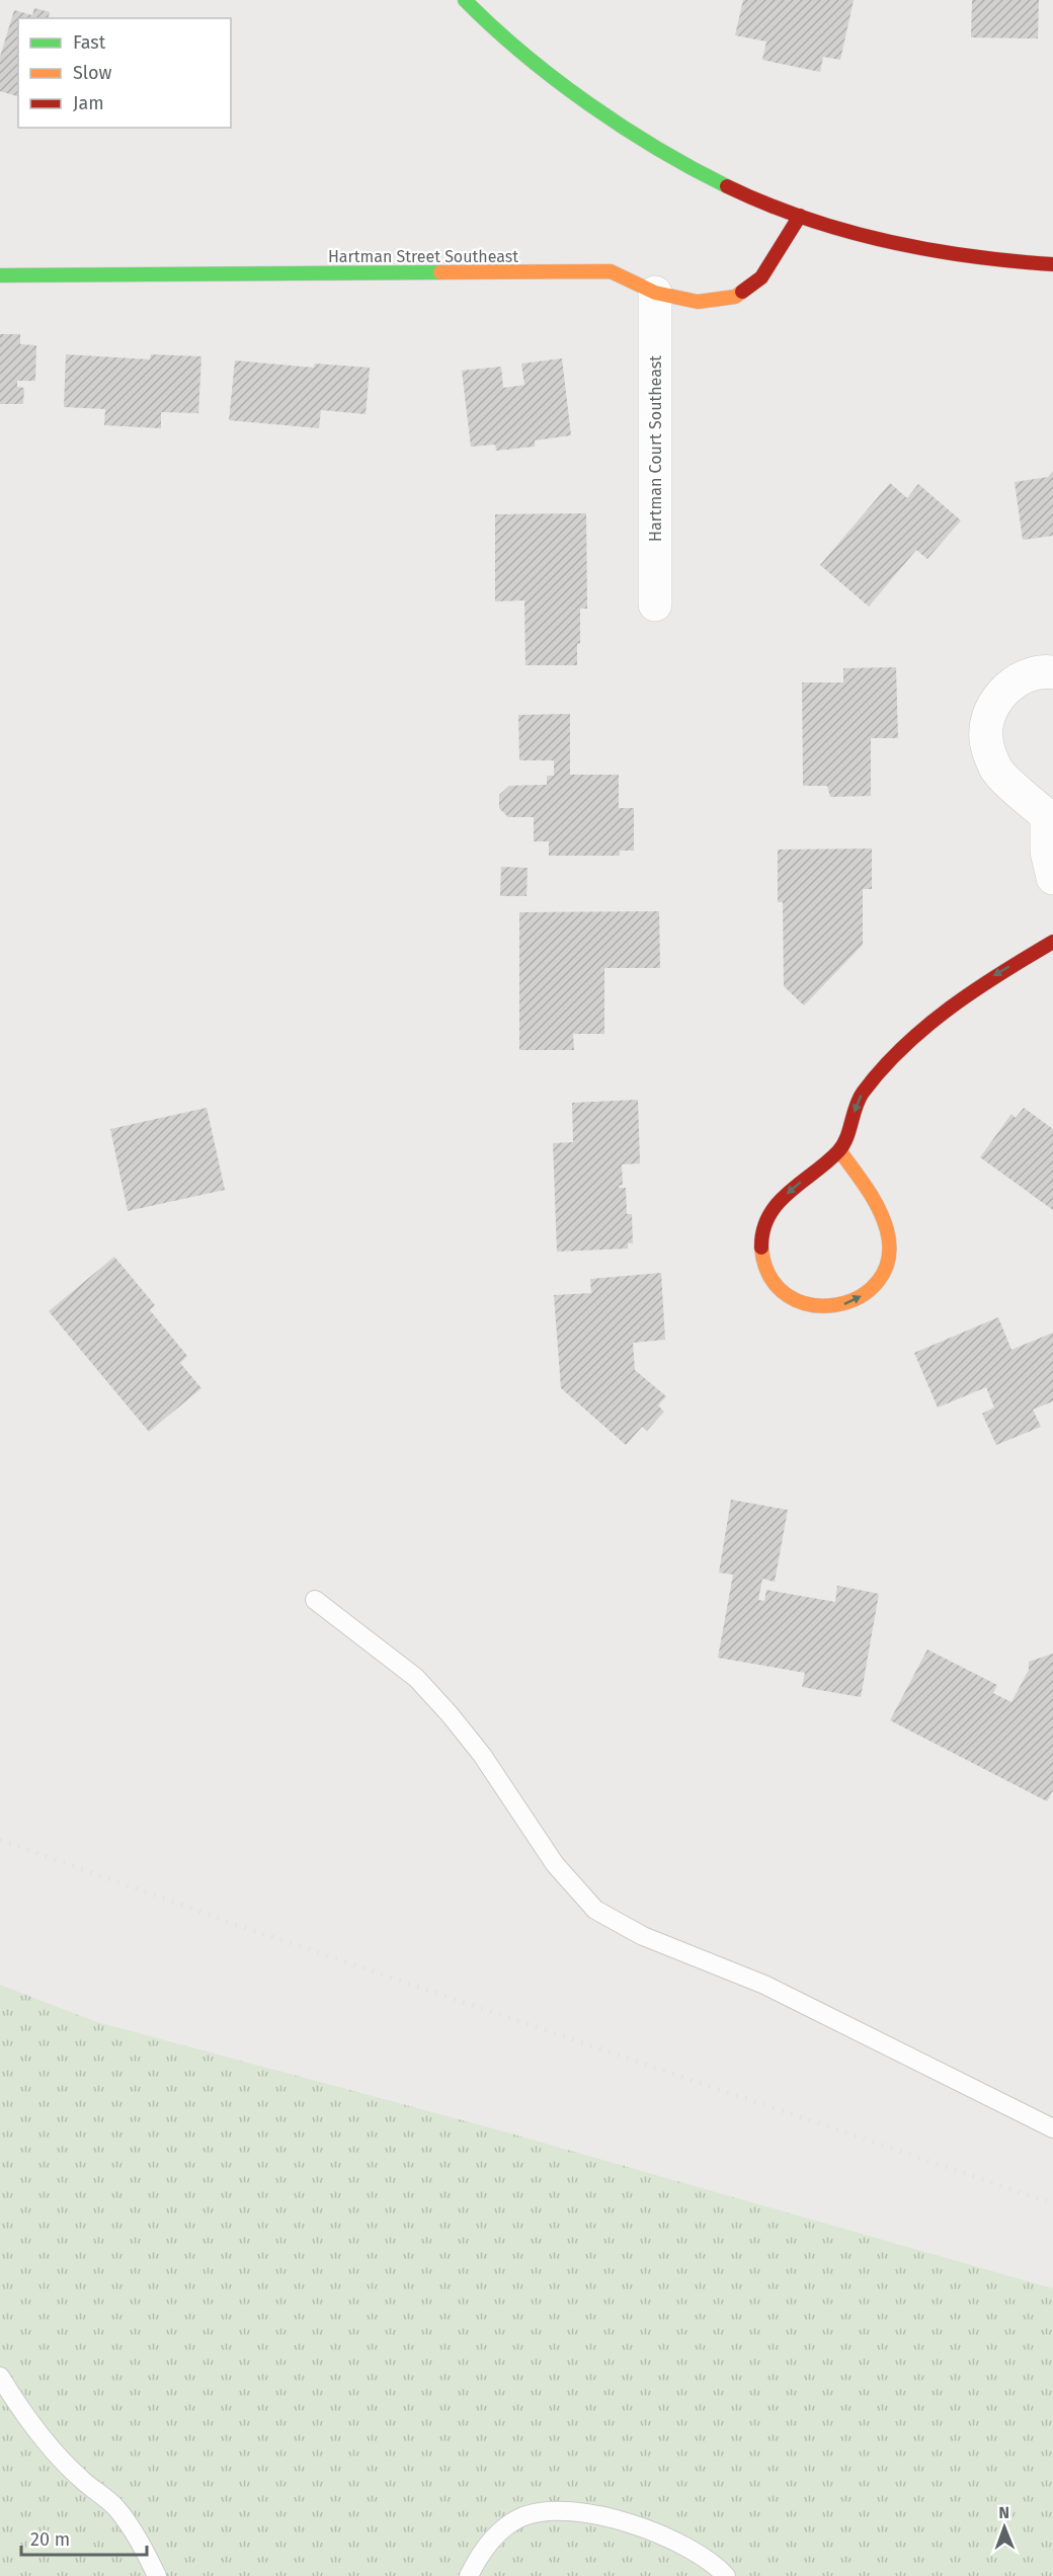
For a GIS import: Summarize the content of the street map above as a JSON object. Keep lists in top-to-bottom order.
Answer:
{
  "streets": {
    "street": ["Hartman Street Southeast", "Hartman Court Southeast"]
  },
  "crossings": [
    ["Hartman Street Southeast", "Hartman Court Southeast"]
  ],
  "legend": ["Fast", "Slow", "Jam"],
  "scale_bar": "20 m",
  "north": "top"
}
